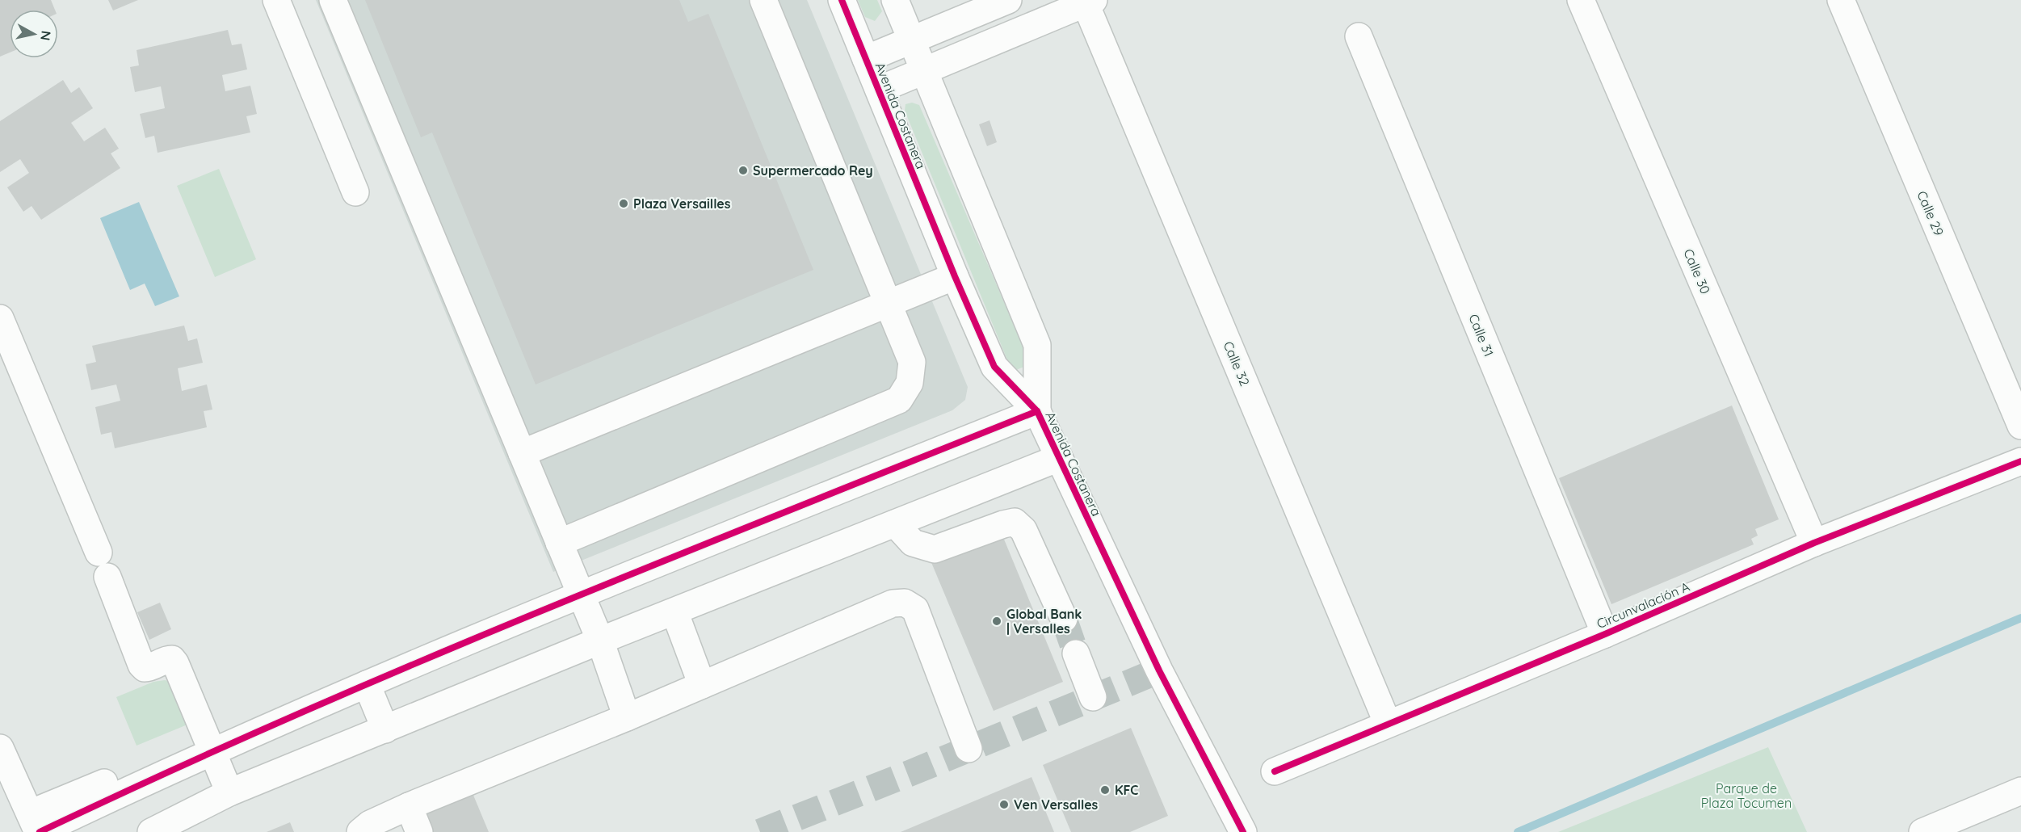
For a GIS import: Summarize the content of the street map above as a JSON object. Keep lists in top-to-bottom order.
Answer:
{
  "streets": {
    "street": [
      "Avenida Costanera",
      "Calle 29",
      "Calle 30",
      "Calle 31",
      "Calle 32",
      "Circunvalación A"
    ]
  },
  "crossings": [
    ["Calle 30", "Circunvalación A"],
    ["Calle 31", "Circunvalación A"],
    ["Calle 32", "Circunvalación A"]
  ],
  "parks": ["Parque de Plaza Tocumen"],
  "places": [
    "Supermercado Rey",
    "Plaza Versailles",
    "Global Bank | Versalles",
    "KFC",
    "Ven Versalles"
  ],
  "north": "right"
}
